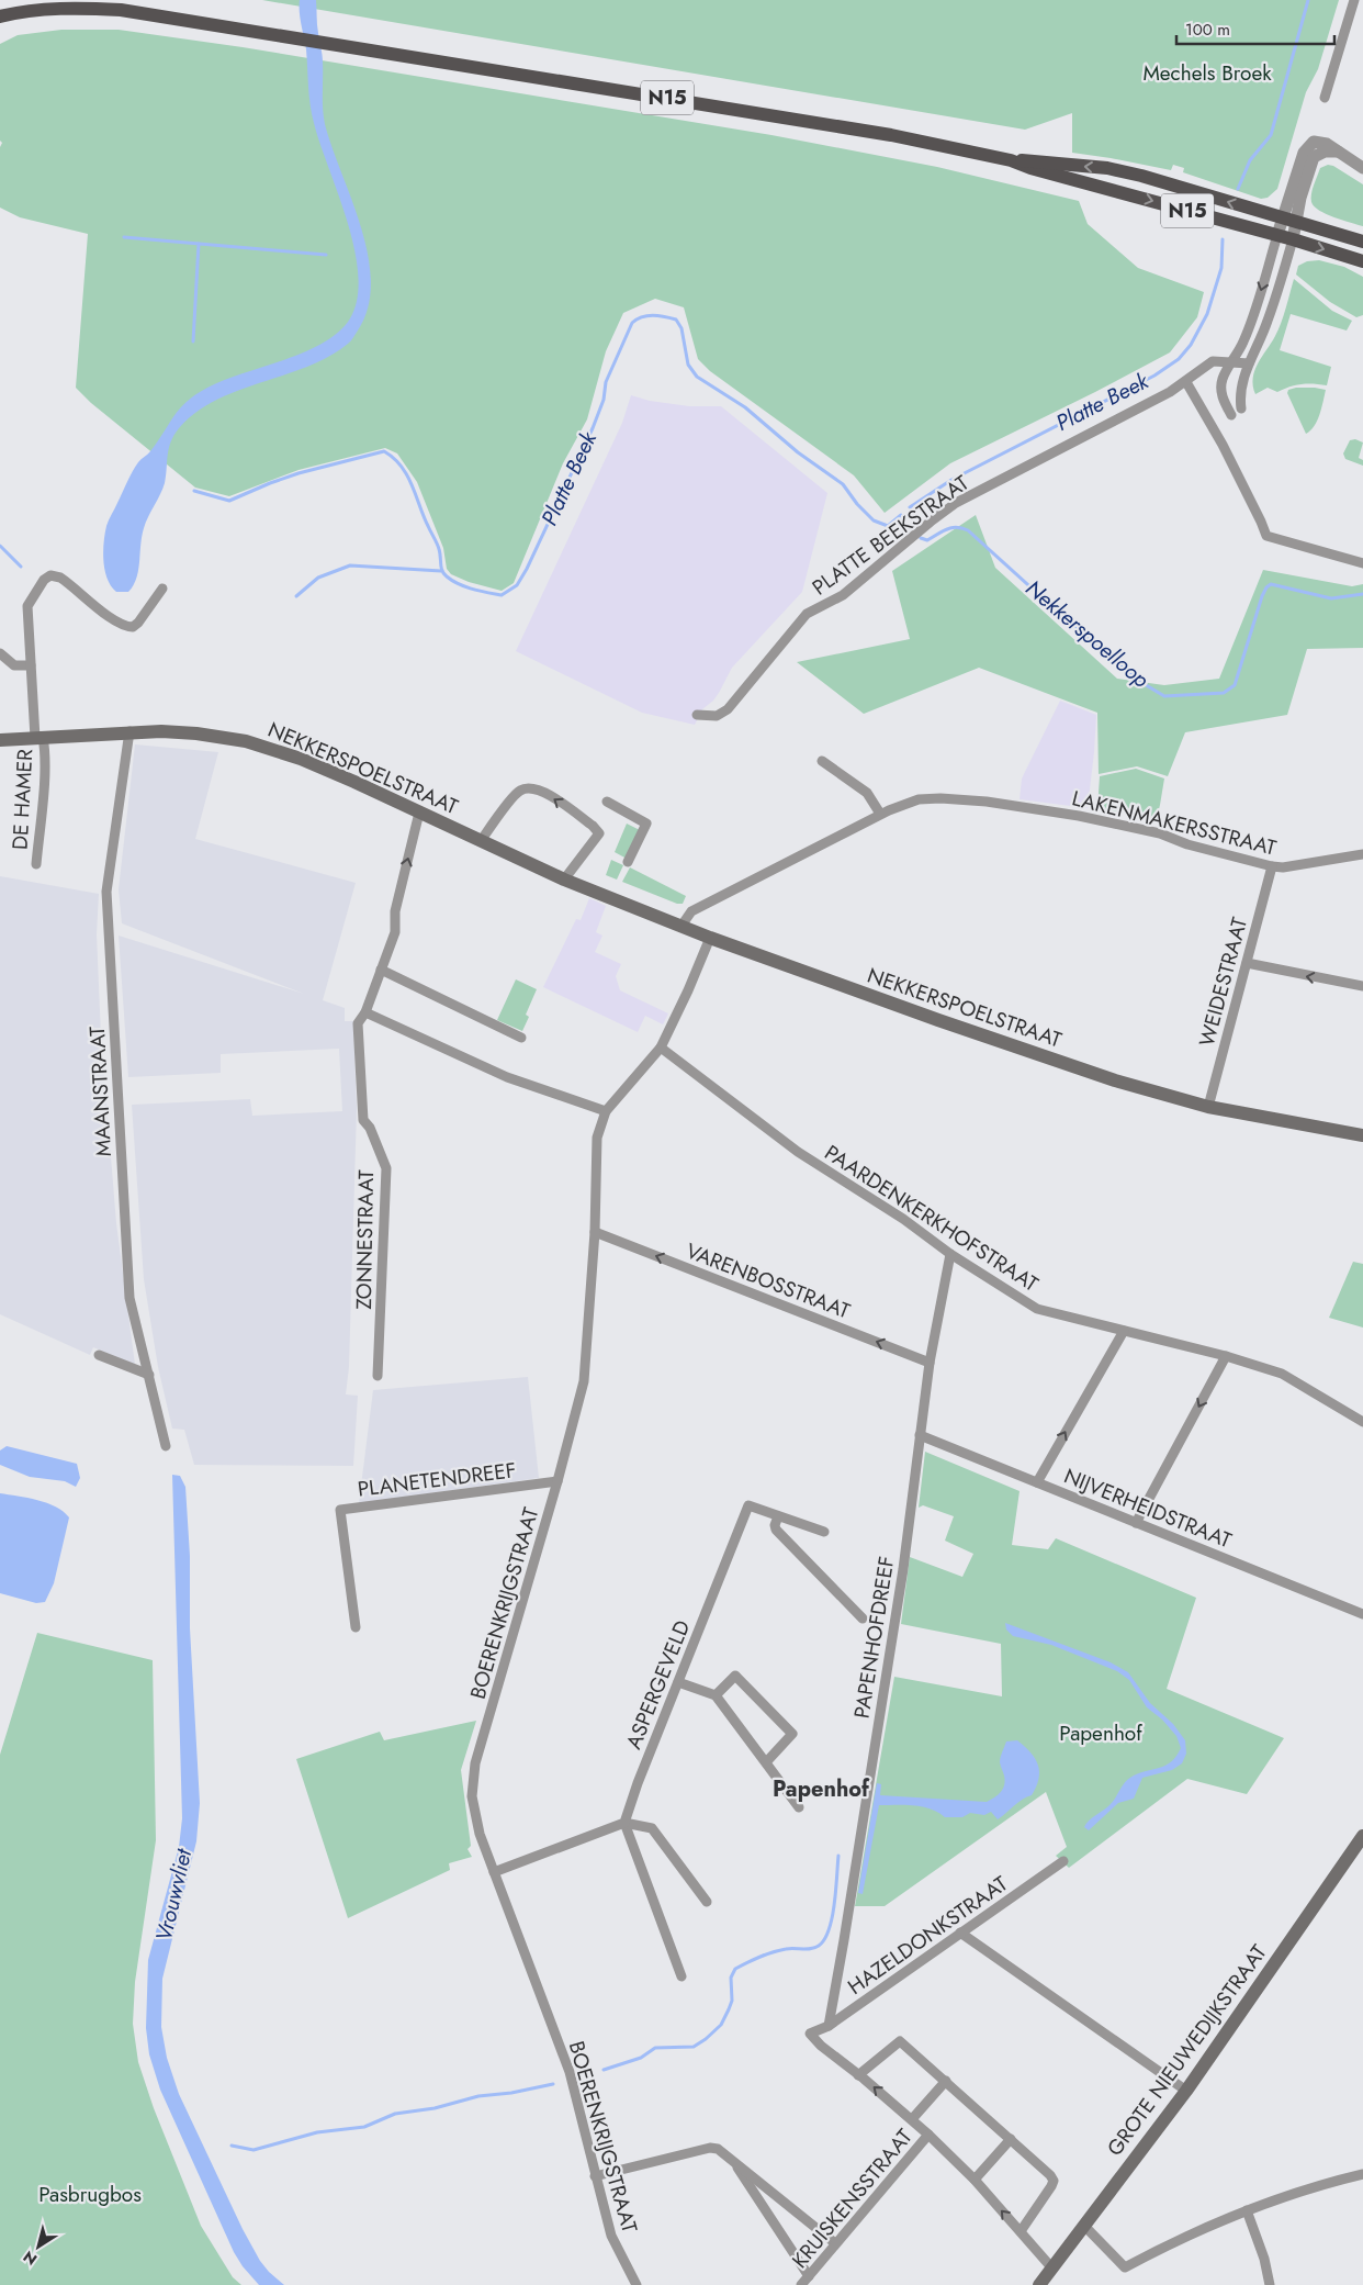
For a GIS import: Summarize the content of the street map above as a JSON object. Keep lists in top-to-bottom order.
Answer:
{
  "streets": {
    "main road": ["N15", "NEKKERSPOELSTRAAT", "GROTE NIEUWEDIJKSTRAAT"],
    "street": [
      "PLATTE BEEKSTRAAT",
      "DE HAMER",
      "LAKENMAKERSSTRAAT",
      "WEIDESTRAAT",
      "MAANSTRAAT",
      "PAARDENKERKHOFSTRAAT",
      "ZONNESTRAAT",
      "VARENBOSSTRAAT",
      "PLANETENDREEF",
      "NIJVERHEIDSTRAAT",
      "BOERENKRIJGSTRAAT",
      "PAPENHOFDREEF",
      "ASPERGEVELD",
      "HAZELDONKSTRAAT",
      "KRUISKENSSTRAAT"
    ]
  },
  "crossings": [
    ["NEKKERSPOELSTRAAT", "DE HAMER"],
    ["NEKKERSPOELSTRAAT", "LAKENMAKERSSTRAAT"],
    ["NEKKERSPOELSTRAAT", "WEIDESTRAAT"],
    ["NEKKERSPOELSTRAAT", "MAANSTRAAT"],
    ["NEKKERSPOELSTRAAT", "ZONNESTRAAT"],
    ["NEKKERSPOELSTRAAT", "BOERENKRIJGSTRAAT"],
    ["LAKENMAKERSSTRAAT", "WEIDESTRAAT"],
    ["PAARDENKERKHOFSTRAAT", "BOERENKRIJGSTRAAT"],
    ["PAARDENKERKHOFSTRAAT", "PAPENHOFDREEF"],
    ["VARENBOSSTRAAT", "BOERENKRIJGSTRAAT"],
    ["VARENBOSSTRAAT", "PAPENHOFDREEF"],
    ["PLANETENDREEF", "BOERENKRIJGSTRAAT"],
    ["NIJVERHEIDSTRAAT", "PAPENHOFDREEF"],
    ["PAPENHOFDREEF", "HAZELDONKSTRAAT"]
  ],
  "one_way": ["VARENBOSSTRAAT"],
  "districts": ["Papenhof"],
  "water": ["Platte Beek", "Nekkerspoelloop", "Vrouwvliet"],
  "parks": ["Mechels Broek", "Papenhof", "Pasbrugbos"],
  "scale_bar": "100 m",
  "north": "bottom left"
}
